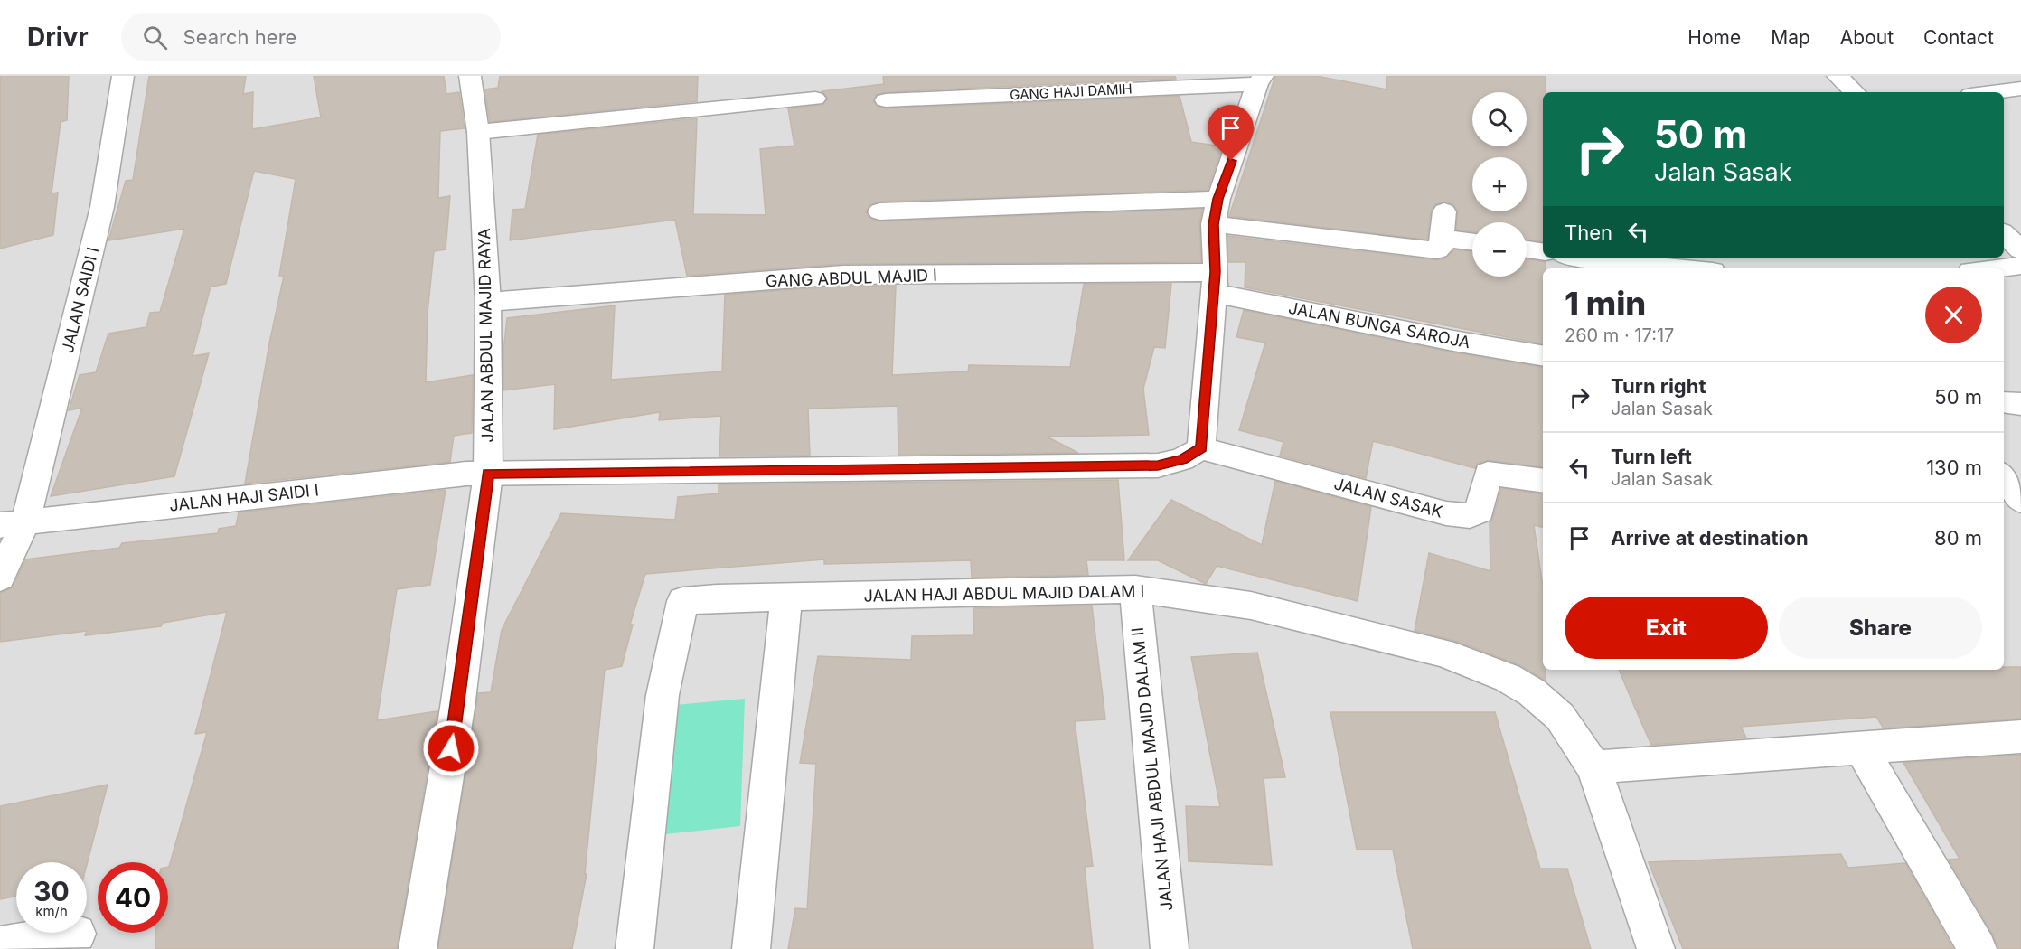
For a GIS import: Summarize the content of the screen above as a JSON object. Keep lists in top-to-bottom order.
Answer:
{
  "streets": {
    "street": [
      "GANG HAJI DAMIH",
      "GANG ABDUL MAJID I",
      "JALAN SAIDI I",
      "JALAN BUNGA SAROJA",
      "JALAN ABDUL MAJID RAYA",
      "JALAN HAJI SAIDI I",
      "JALAN SASAK",
      "JALAN HAJI ABDUL MAJID DALAM I",
      "JALAN HAJI ABDUL MAJID DALAM II"
    ]
  },
  "crossings": [
    ["GANG ABDUL MAJID I", "JALAN BUNGA SAROJA"],
    ["GANG ABDUL MAJID I", "JALAN ABDUL MAJID RAYA"],
    ["JALAN SAIDI I", "JALAN HAJI SAIDI I"],
    ["JALAN ABDUL MAJID RAYA", "JALAN HAJI SAIDI I"],
    ["JALAN HAJI ABDUL MAJID DALAM I", "JALAN HAJI ABDUL MAJID DALAM II"]
  ],
  "page": {
    "header": "Drivr",
    "search": "Search here",
    "nav": [
      "Home",
      "Map",
      "About",
      "Contact"
    ],
    "map_buttons": ["+", "−"],
    "turn": ["50 m", "Jalan Sasak"],
    "then": "Then",
    "heading": ["1 min", "260 m · 17:17"],
    "list": [
      {
        "name": "Turn right",
        "note": "Jalan Sasak",
        "value": "50 m"
      },
      {
        "name": "Turn left",
        "note": "Jalan Sasak",
        "value": "130 m"
      },
      {
        "name": "Arrive at destination",
        "value": "80 m"
      }
    ],
    "buttons": ["Exit", "Share"],
    "speed": "30 km/h",
    "limit": "40"
  }
}
